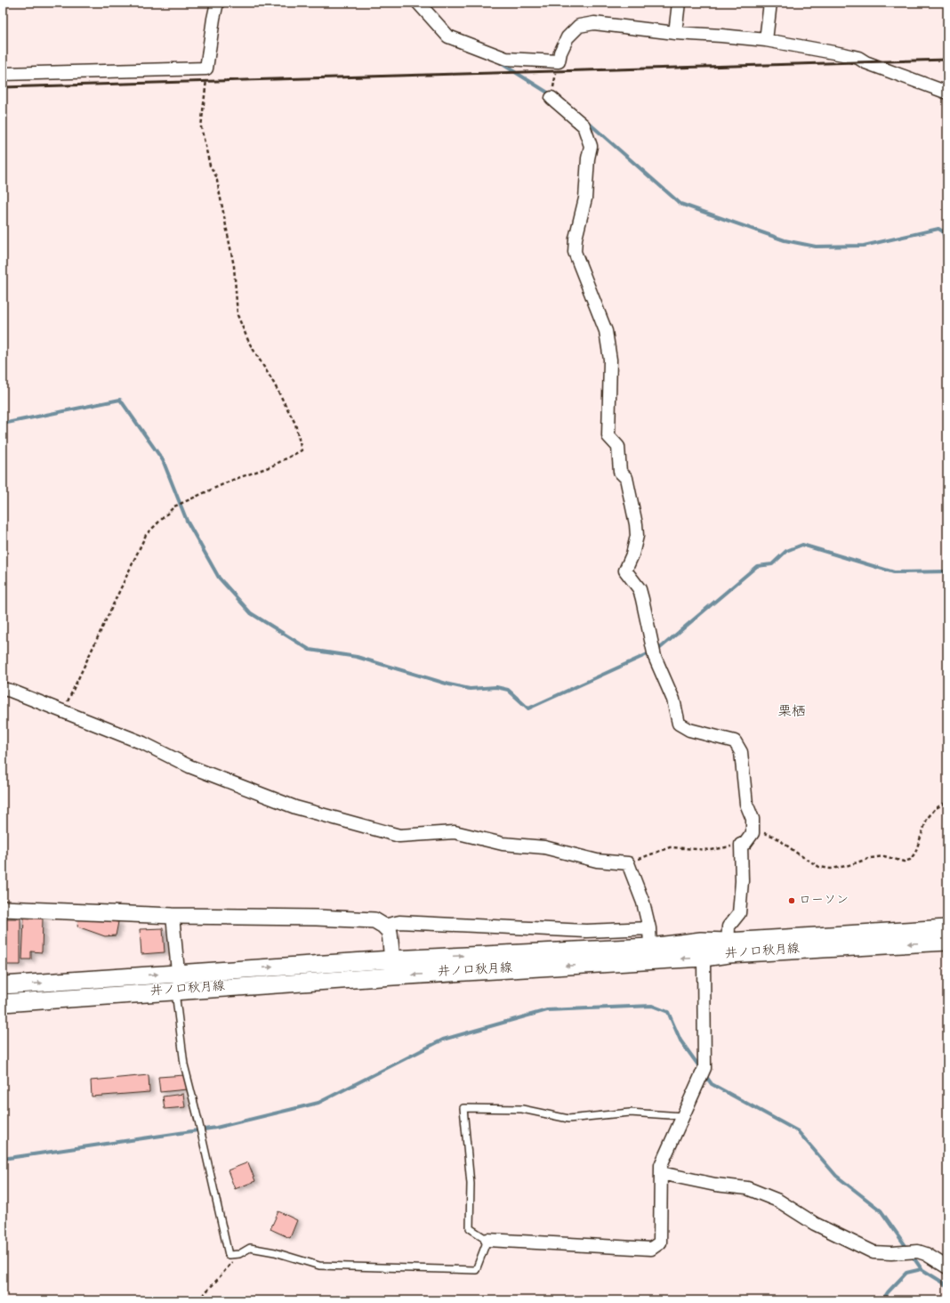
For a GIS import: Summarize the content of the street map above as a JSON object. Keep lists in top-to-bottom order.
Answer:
{
  "streets": {
    "main road": ["井ノ口秋月線"]
  },
  "districts": ["栗栖"],
  "places": ["ローソン"]
}
